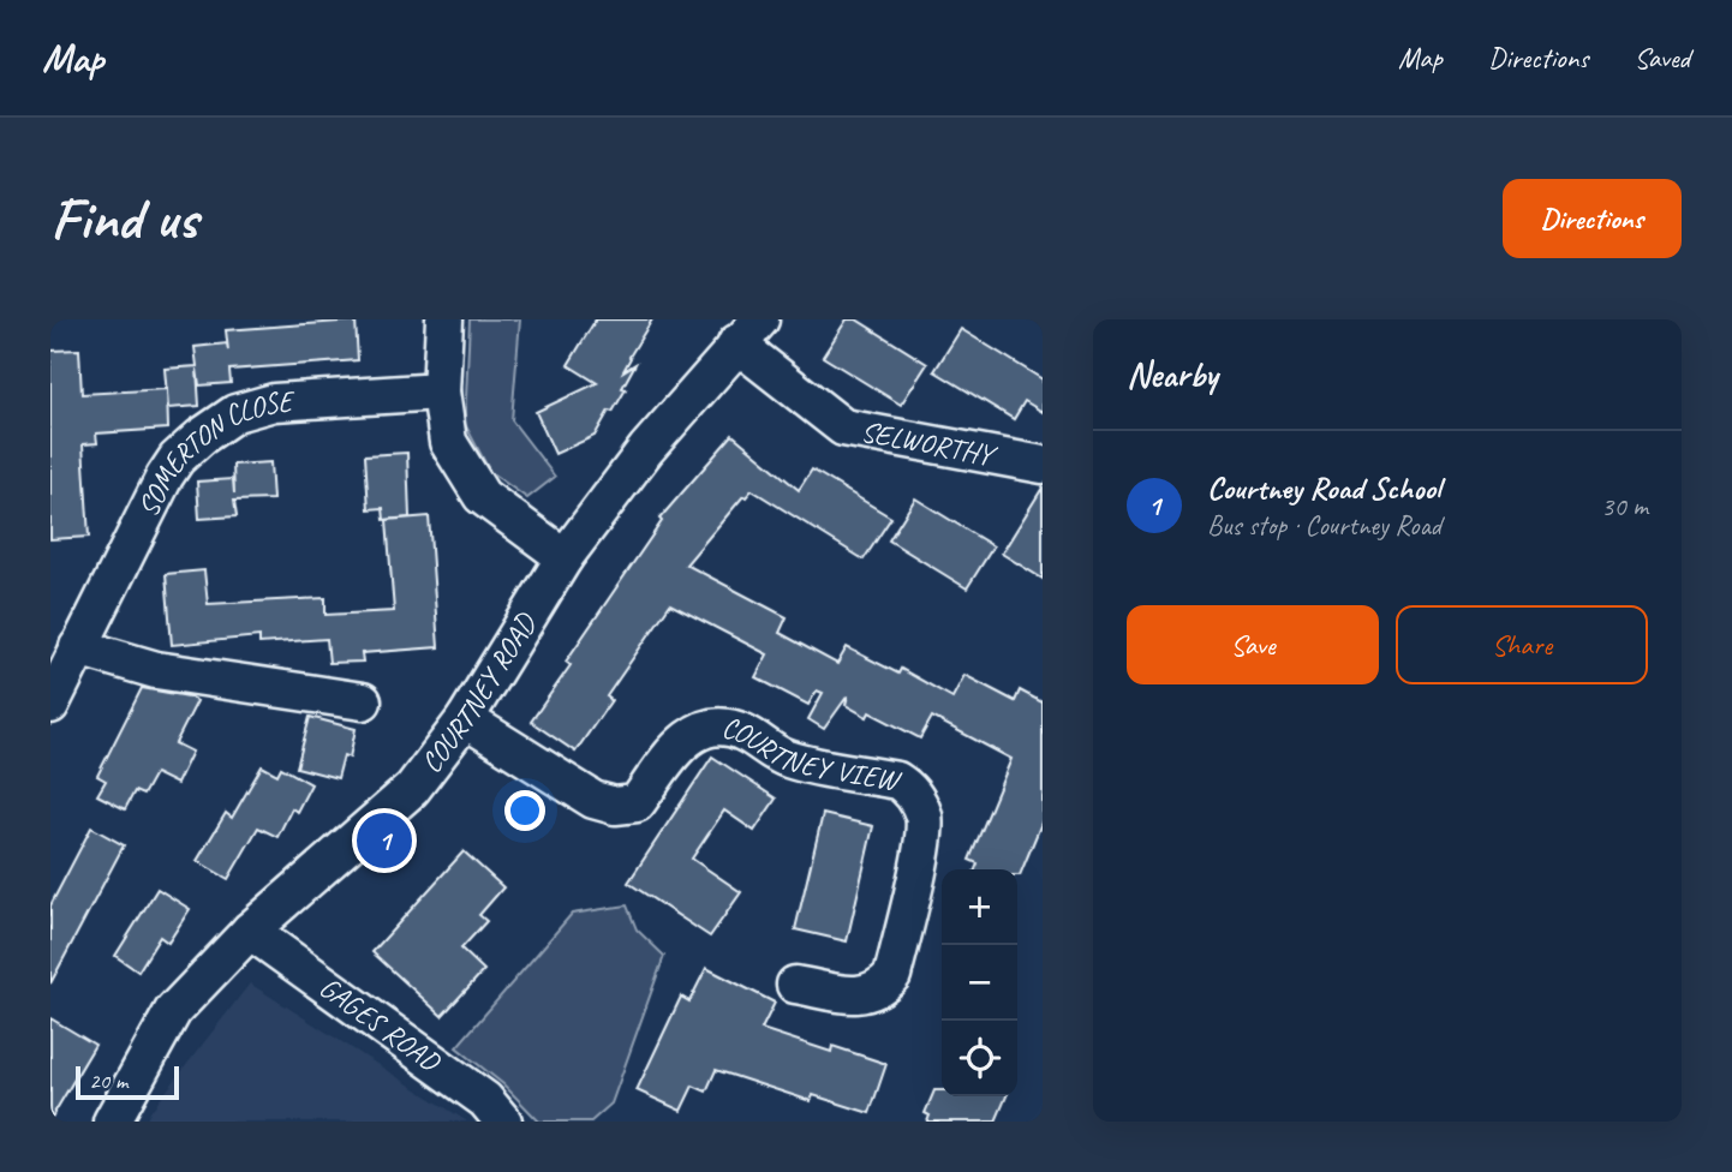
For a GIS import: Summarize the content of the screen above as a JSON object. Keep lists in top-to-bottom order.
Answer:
{
  "streets": {
    "street": [
      "SELWORTHY",
      "SOMERTON CLOSE",
      "COURTNEY ROAD",
      "COURTNEY VIEW",
      "GAGES ROAD"
    ]
  },
  "crossings": [
    ["SELWORTHY", "COURTNEY ROAD"],
    ["COURTNEY ROAD", "COURTNEY VIEW"],
    ["COURTNEY ROAD", "GAGES ROAD"]
  ],
  "scale_bar": "20 m",
  "page": {
    "header": "Map",
    "nav": ["Map", "Directions", "Saved"],
    "buttons": [
      "Directions",
      ["Save", "Share"]
    ],
    "title": "Find us",
    "heading": "Nearby",
    "list": [
      {
        "mark": "1",
        "name": "Courtney Road School",
        "note": "Bus stop · Courtney Road",
        "value": "30 m"
      }
    ],
    "pins": "1",
    "map_buttons": ["+", "−"],
    "scale": "20 m"
  }
}
